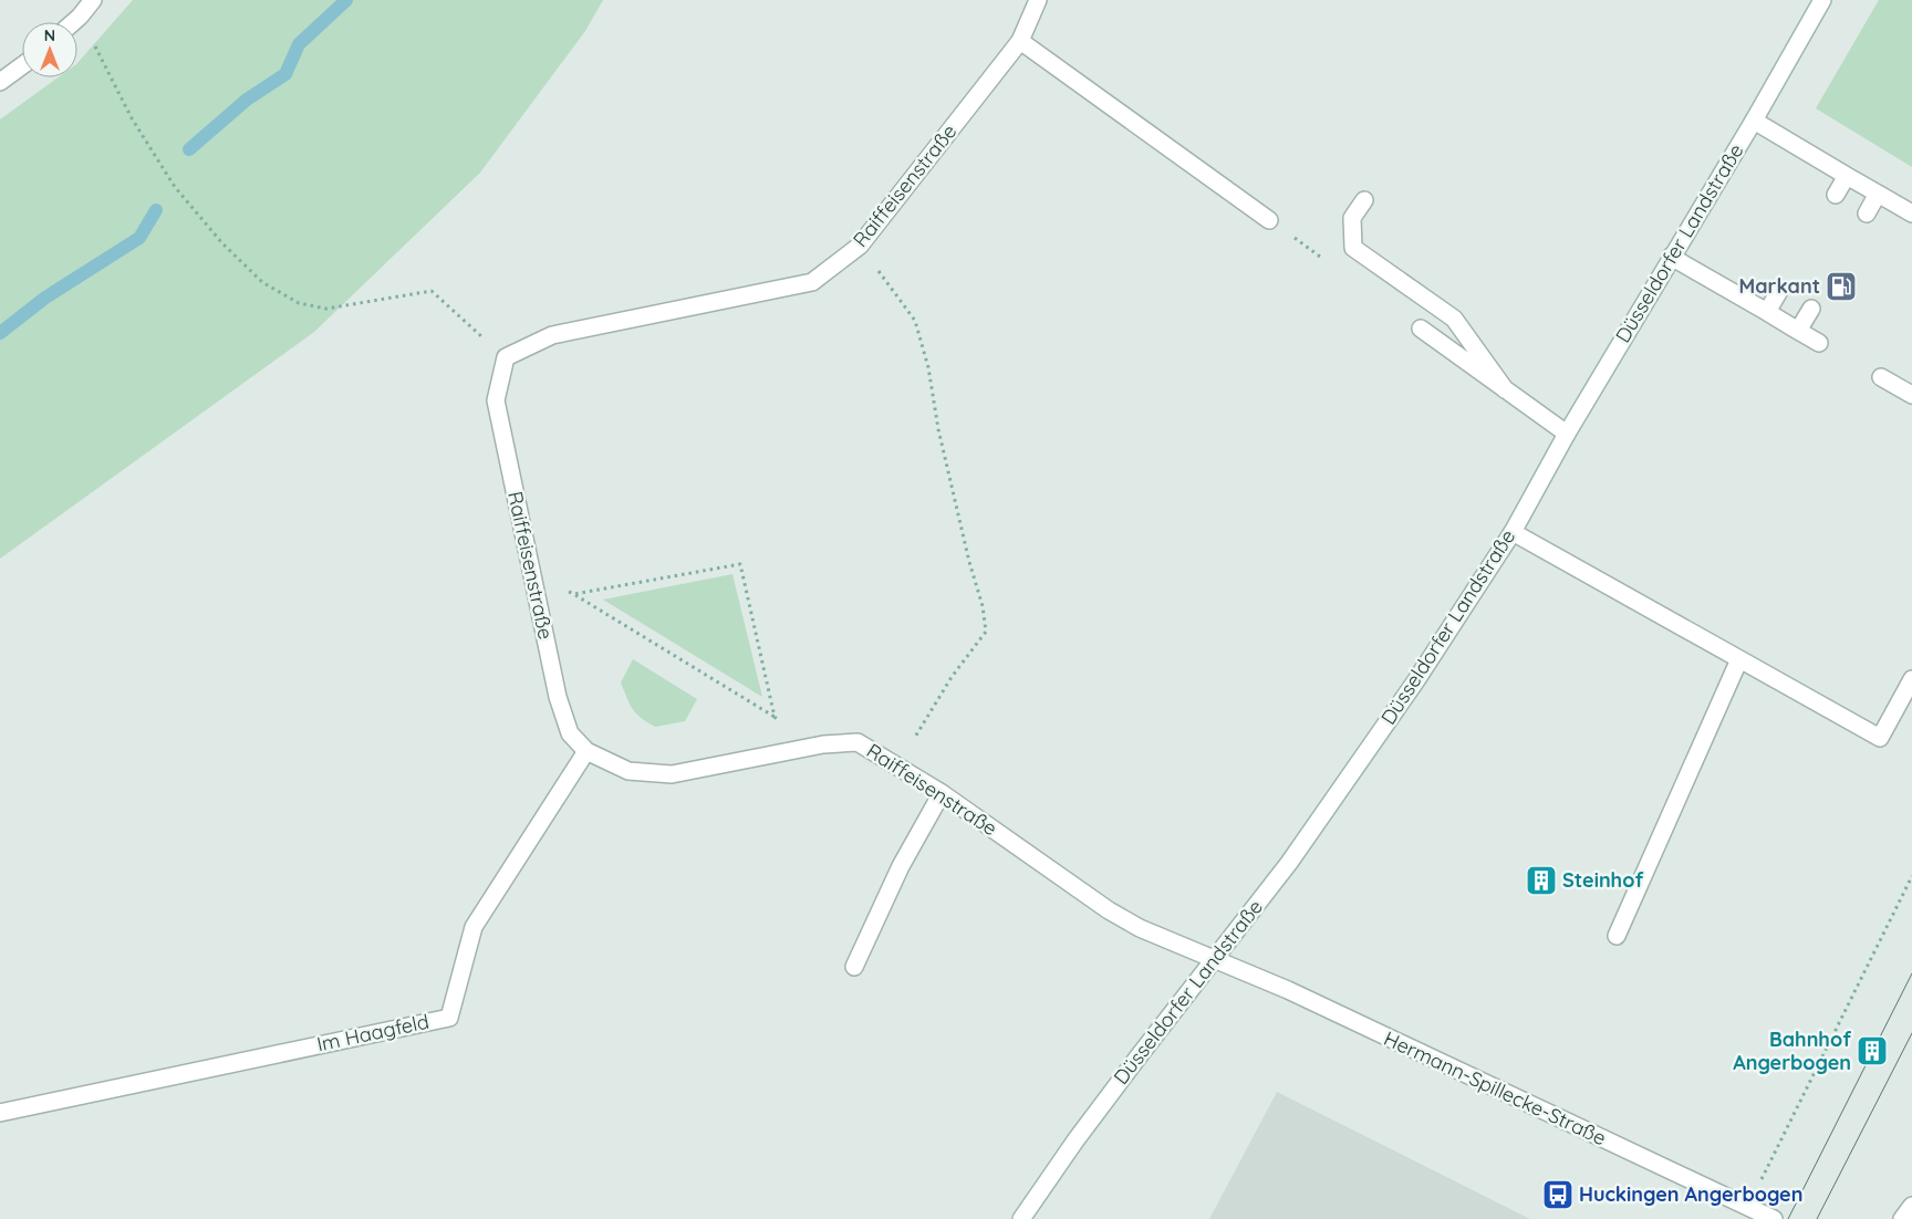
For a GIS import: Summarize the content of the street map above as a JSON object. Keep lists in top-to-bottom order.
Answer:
{
  "streets": {
    "street": [
      "Raiffeisenstraße",
      "Düsseldorfer Landstraße",
      "Im Haagfeld",
      "Hermann-Spillecke-Straße"
    ]
  },
  "crossings": [
    ["Raiffeisenstraße", "Düsseldorfer Landstraße"],
    ["Raiffeisenstraße", "Im Haagfeld"],
    ["Raiffeisenstraße", "Hermann-Spillecke-Straße"],
    ["Düsseldorfer Landstraße", "Hermann-Spillecke-Straße"]
  ],
  "places": {
    "fuel station": ["Markant"],
    "building": ["Steinhof", "Bahnhof Angerbogen"],
    "bus stop": ["Huckingen Angerbogen"]
  },
  "north": "top"
}
